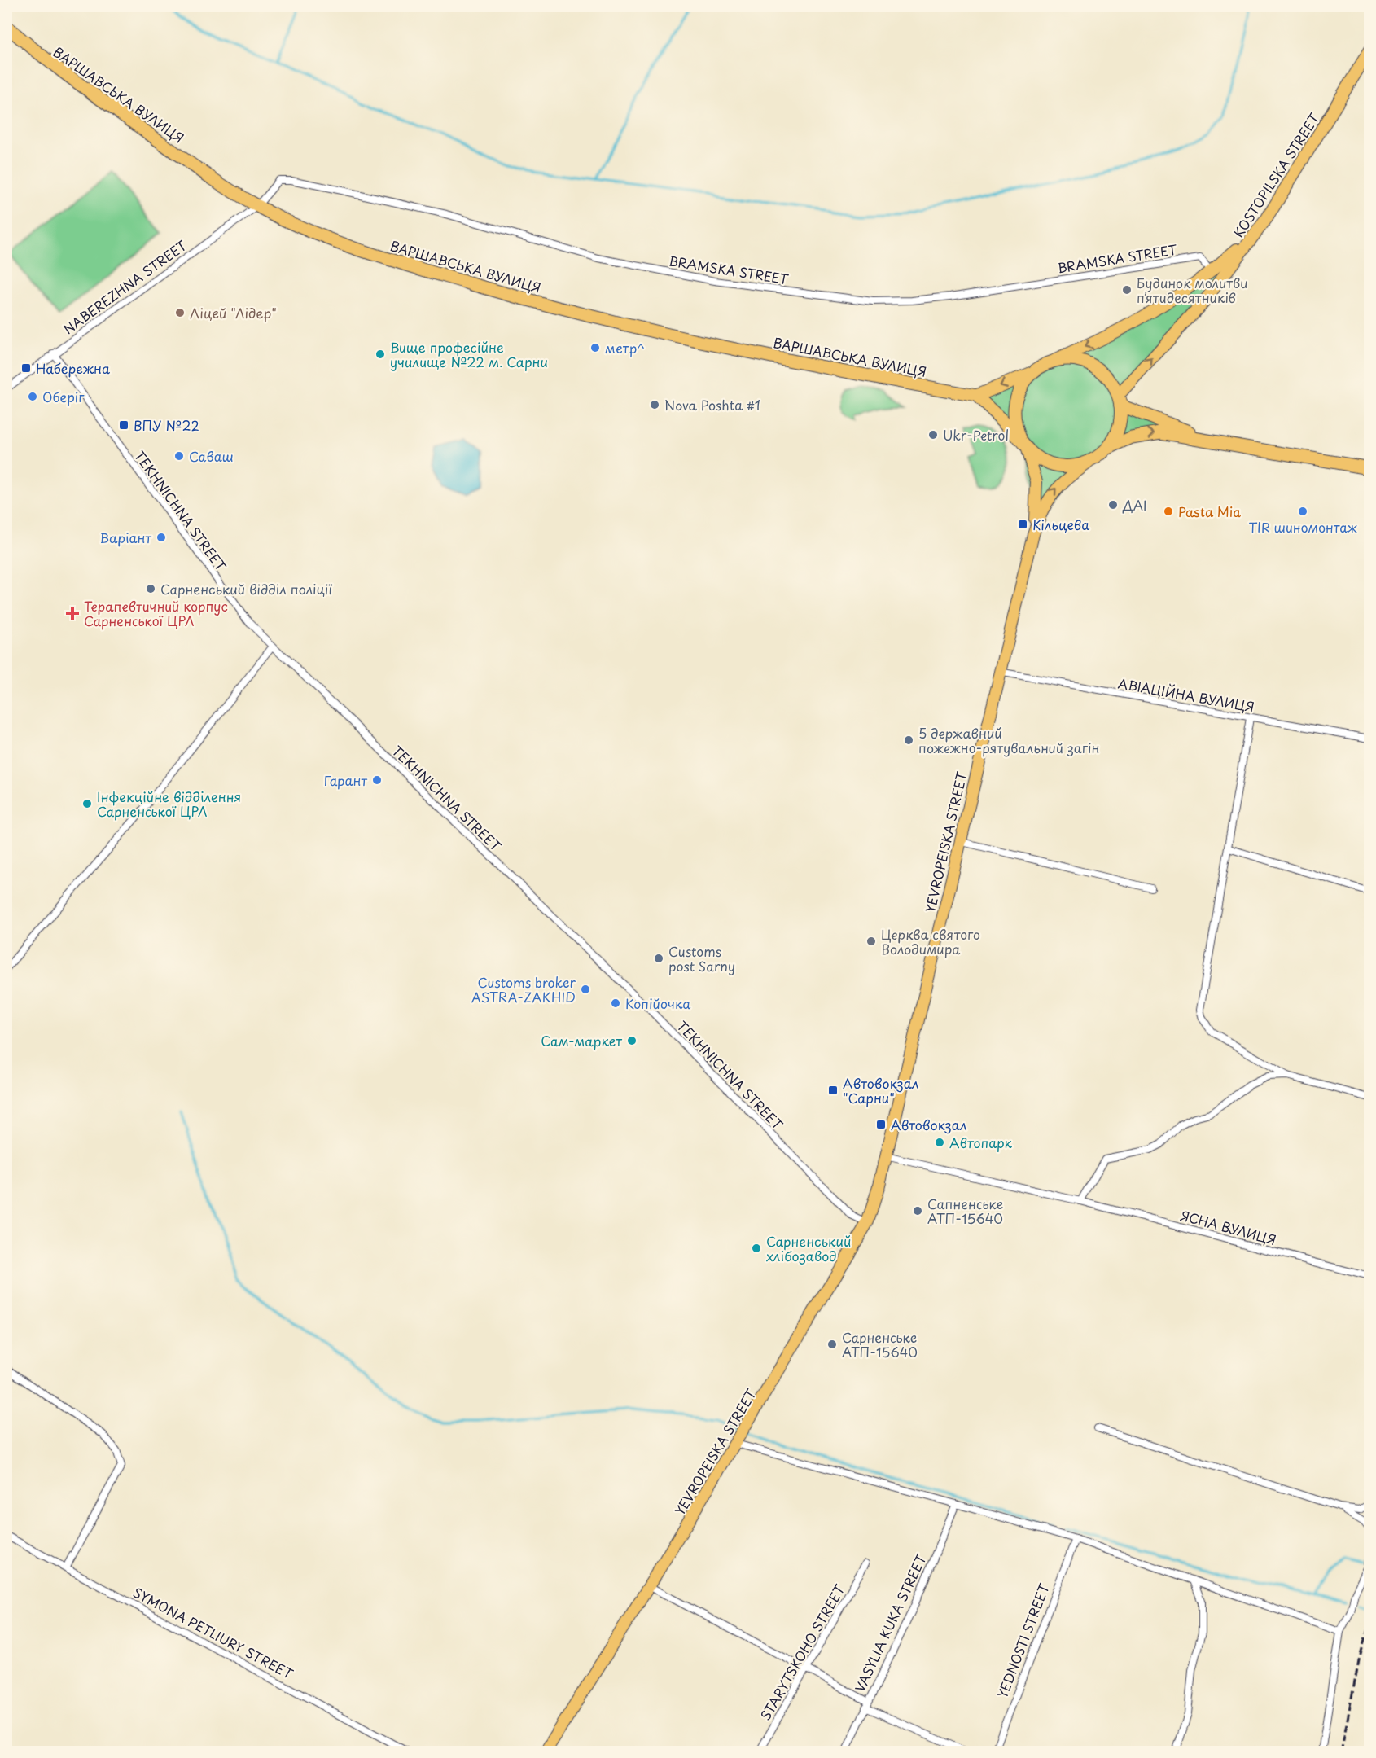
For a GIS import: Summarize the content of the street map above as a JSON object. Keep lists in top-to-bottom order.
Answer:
{
  "streets": {
    "highway": ["ВАРШАВСЬКА ВУЛИЦЯ"],
    "main road": ["KOSTOPILSKA STREET", "YEVROPEISKA STREET"],
    "street": [
      "BRAMSKA STREET",
      "NABEREZHNA STREET",
      "TEKHNICHNA STREET",
      "АВІАЦІЙНА ВУЛИЦЯ",
      "ЯСНА ВУЛИЦЯ",
      "VASYLIA KUKA STREET",
      "SYMONA PETLIURY STREET",
      "YEDNOSTI STREET",
      "STARYTSKOHO STREET"
    ]
  },
  "crossings": [
    ["ВАРШАВСЬКА ВУЛИЦЯ", "BRAMSKA STREET"],
    ["ВАРШАВСЬКА ВУЛИЦЯ", "NABEREZHNA STREET"],
    ["KOSTOPILSKA STREET", "YEVROPEISKA STREET"],
    ["BRAMSKA STREET", "NABEREZHNA STREET"],
    ["NABEREZHNA STREET", "TEKHNICHNA STREET"],
    ["TEKHNICHNA STREET", "YEVROPEISKA STREET"],
    ["АВІАЦІЙНА ВУЛИЦЯ", "YEVROPEISKA STREET"]
  ],
  "places": {
    "other": [
      "Будинок молитви п’ятидесятників",
      "Ліцей \"Лідер\"",
      "метр^",
      "Вище професійне училище №22 м. Сарни",
      "Оберіг",
      "Nova Poshta #1",
      "Ukr-Petrol",
      "Саваш",
      "ДАІ",
      "Pasta Mia",
      "TIR шиномонтаж",
      "Варіант",
      "Сарненський відділ поліції",
      "5 державний пожежно-рятувальний загін",
      "Гарант",
      "Інфекційне відділення Сарненської ЦРЛ",
      "Церква святого Володимира",
      "Customs post Sarny",
      "Customs broker ASTRA-ZAKHID",
      "Копійочка",
      "Сам-маркет",
      "Автопарк",
      "Сапненське АТП-15640",
      "Сарненський хлібозавод",
      "Сарненське АТП-15640"
    ],
    "transit": [
      "Набережна",
      "ВПУ №22",
      "Кільцева",
      "Автовокзал \"Сарни\"",
      "Автовокзал"
    ],
    "health": ["Терапевтичний корпус Сарненської ЦРЛ"]
  }
}
